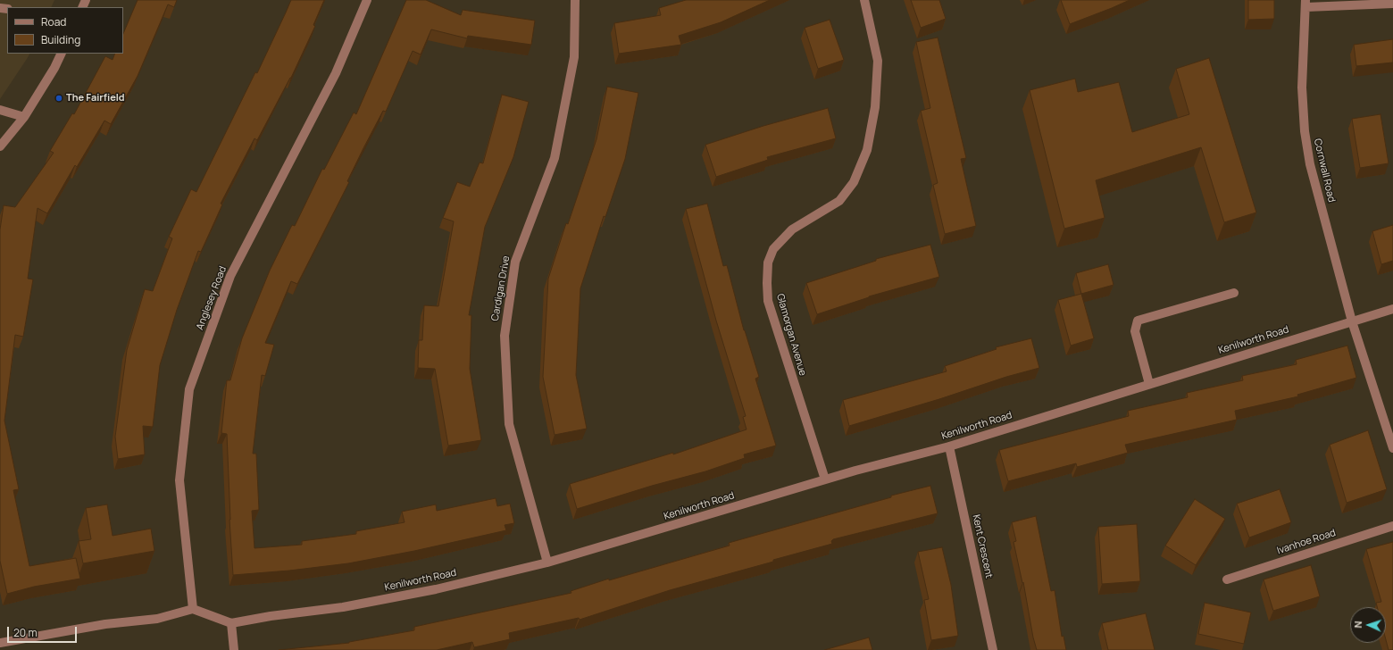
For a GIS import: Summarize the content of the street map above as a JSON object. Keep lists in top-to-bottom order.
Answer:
{
  "streets": {
    "street": [
      "Cornwall Road",
      "Cardigan Drive",
      "Anglesey Road",
      "Glamorgan Avenue",
      "Kenilworth Road",
      "Ivanhoe Road",
      "Kent Crescent"
    ]
  },
  "crossings": [
    ["Cornwall Road", "Kenilworth Road"],
    ["Cardigan Drive", "Kenilworth Road"],
    ["Glamorgan Avenue", "Kenilworth Road"],
    ["Kenilworth Road", "Kent Crescent"]
  ],
  "places": ["The Fairfield"],
  "legend": ["Road", "Building"],
  "scale_bar": "20 m",
  "north": "left"
}
